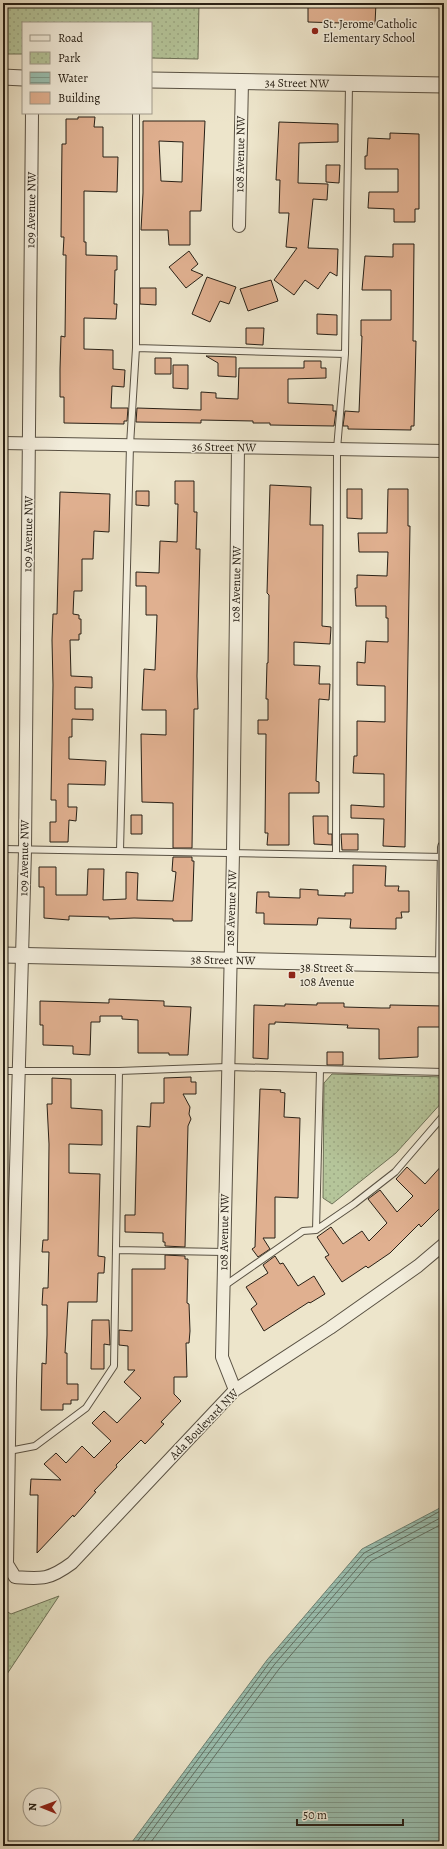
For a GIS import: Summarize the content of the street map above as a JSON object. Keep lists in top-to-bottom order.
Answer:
{
  "streets": {
    "street": [
      "34 Street NW",
      "108 Avenue NW",
      "109 Avenue NW",
      "36 Street NW",
      "38 Street NW",
      "Ada Boulevard NW"
    ]
  },
  "crossings": [
    ["34 Street NW", "108 Avenue NW"],
    ["108 Avenue NW", "36 Street NW"],
    ["108 Avenue NW", "38 Street NW"],
    ["108 Avenue NW", "Ada Boulevard NW"],
    ["109 Avenue NW", "36 Street NW"],
    ["109 Avenue NW", "38 Street NW"],
    ["109 Avenue NW", "Ada Boulevard NW"]
  ],
  "places": {
    "other": ["St. Jerome Catholic Elementary School"],
    "transit": ["38 Street & 108 Avenue"]
  },
  "legend": [
    "Road",
    "Park",
    "Water",
    "Building"
  ],
  "scale_bar": "50 m",
  "north": "left"
}
